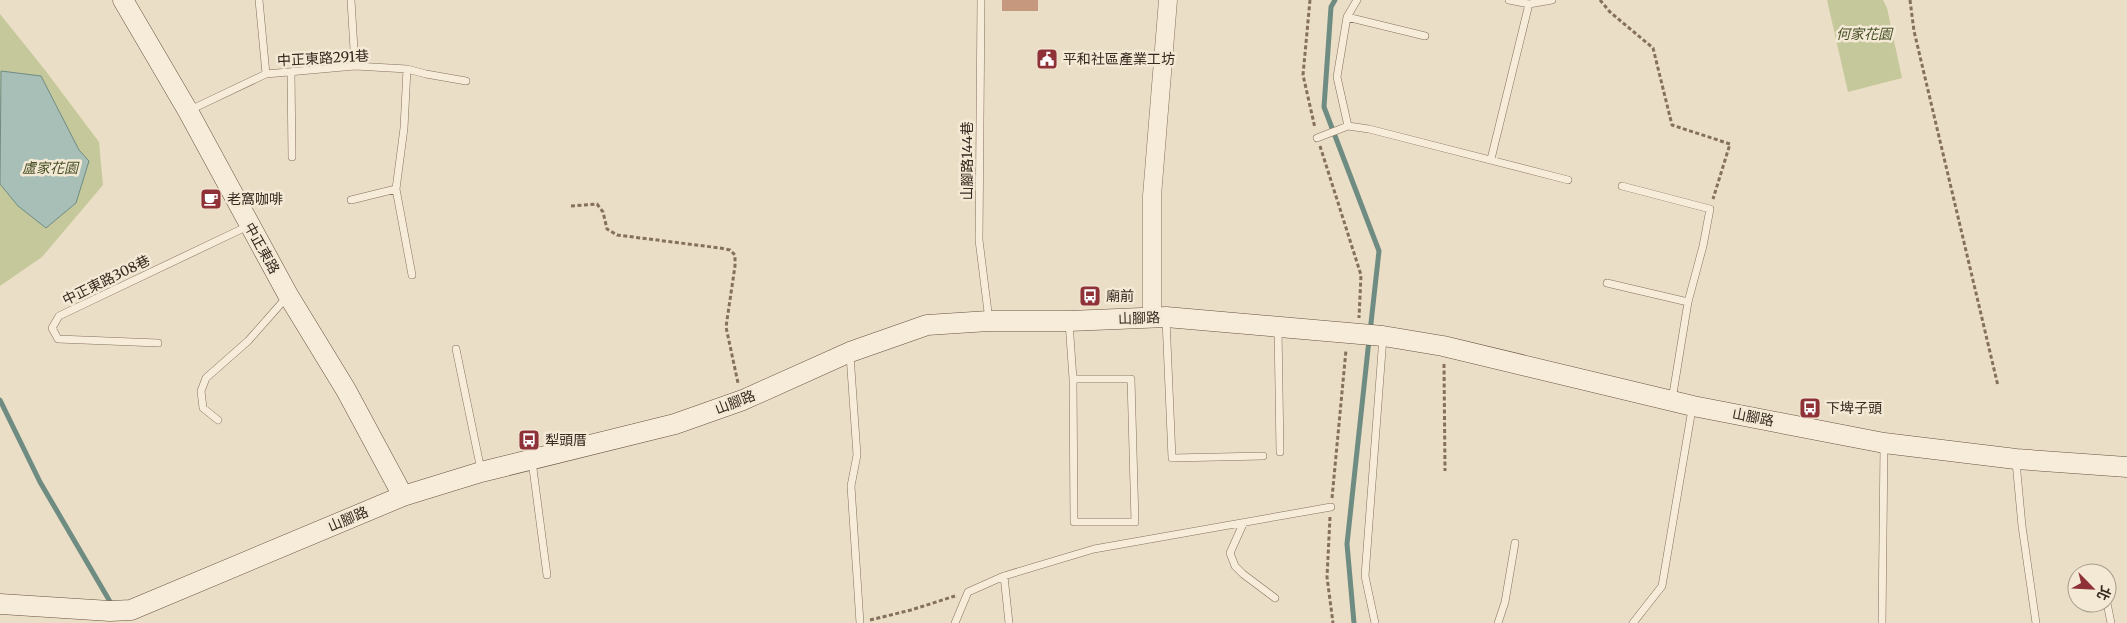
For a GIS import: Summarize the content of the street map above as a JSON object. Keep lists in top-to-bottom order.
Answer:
{
  "streets": {
    "main road": ["中正東路", "山腳路"],
    "lane": ["中正東路291巷", "山腳路144巷", "中正東路308巷"]
  },
  "crossings": [
    ["中正東路291巷", "中正東路"],
    ["山腳路144巷", "山腳路"],
    ["中正東路", "中正東路308巷"],
    ["中正東路", "山腳路"]
  ],
  "parks": ["何家花園", "盧家花園"],
  "places": {
    "public building": ["平和社區產業工坊"],
    "cafe": ["老窩咖啡"],
    "bus stop": ["廟前", "下埤子頭", "犁頭厝"]
  },
  "north": "bottom right"
}
